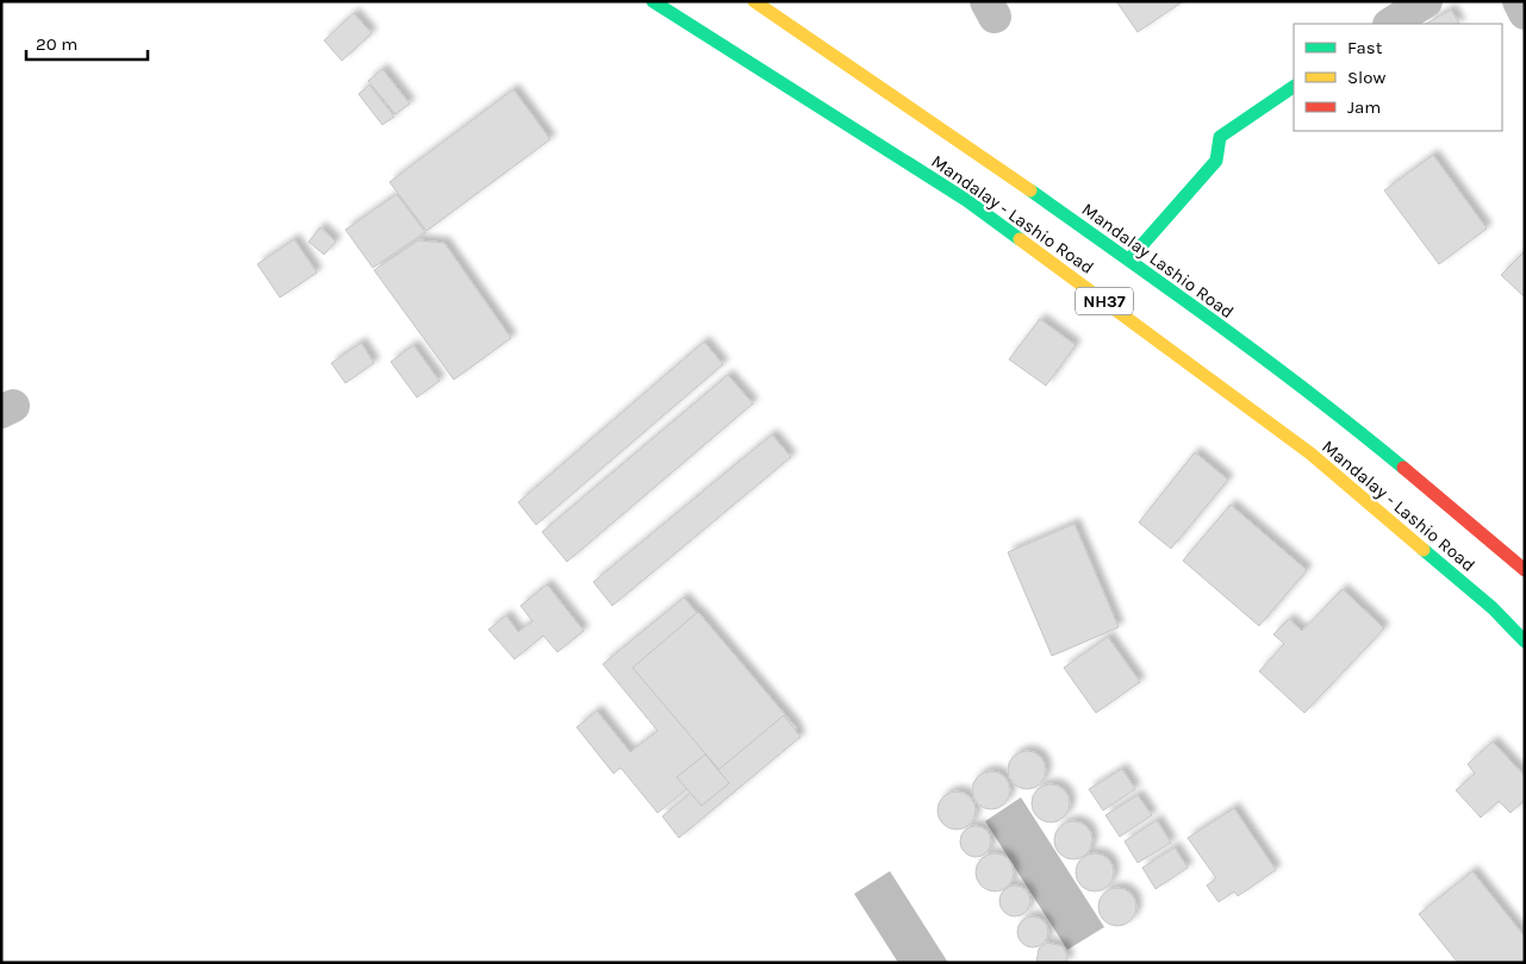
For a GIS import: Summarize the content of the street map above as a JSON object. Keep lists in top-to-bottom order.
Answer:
{
  "streets": {
    "main road": ["Mandalay - Lashio Road", "Mandalay Lashio Road", "NH37"]
  },
  "legend": ["Fast", "Slow", "Jam"],
  "scale_bar": "20 m"
}
